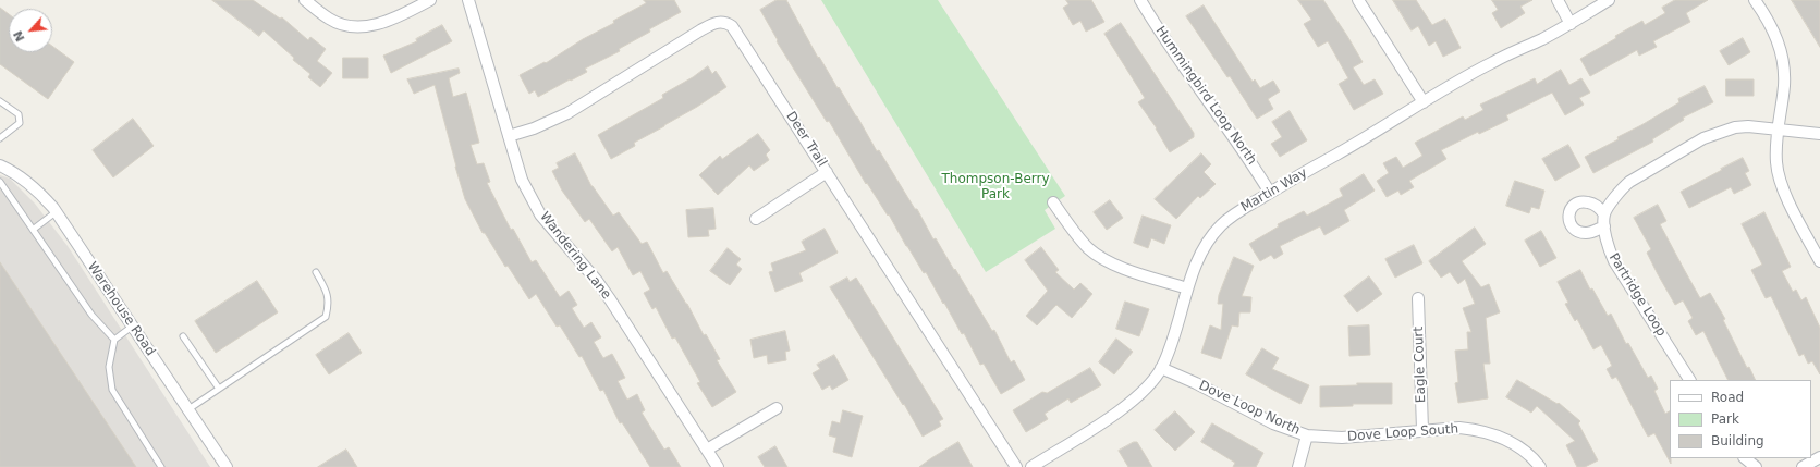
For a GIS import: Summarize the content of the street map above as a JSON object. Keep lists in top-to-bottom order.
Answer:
{
  "streets": {
    "street": [
      "Hummingbird Loop North",
      "Deer Trail",
      "Martin Way",
      "Wandering Lane",
      "Partridge Loop",
      "Warehouse Road",
      "Eagle Court",
      "Dove Loop North",
      "Dove Loop South"
    ]
  },
  "crossings": [
    ["Hummingbird Loop North", "Martin Way"],
    ["Deer Trail", "Wandering Lane"],
    ["Martin Way", "Dove Loop North"],
    ["Eagle Court", "Dove Loop South"],
    ["Dove Loop North", "Dove Loop South"]
  ],
  "parks": ["Thompson-Berry Park"],
  "legend": ["Road", "Park", "Building"],
  "north": "bottom left"
}
